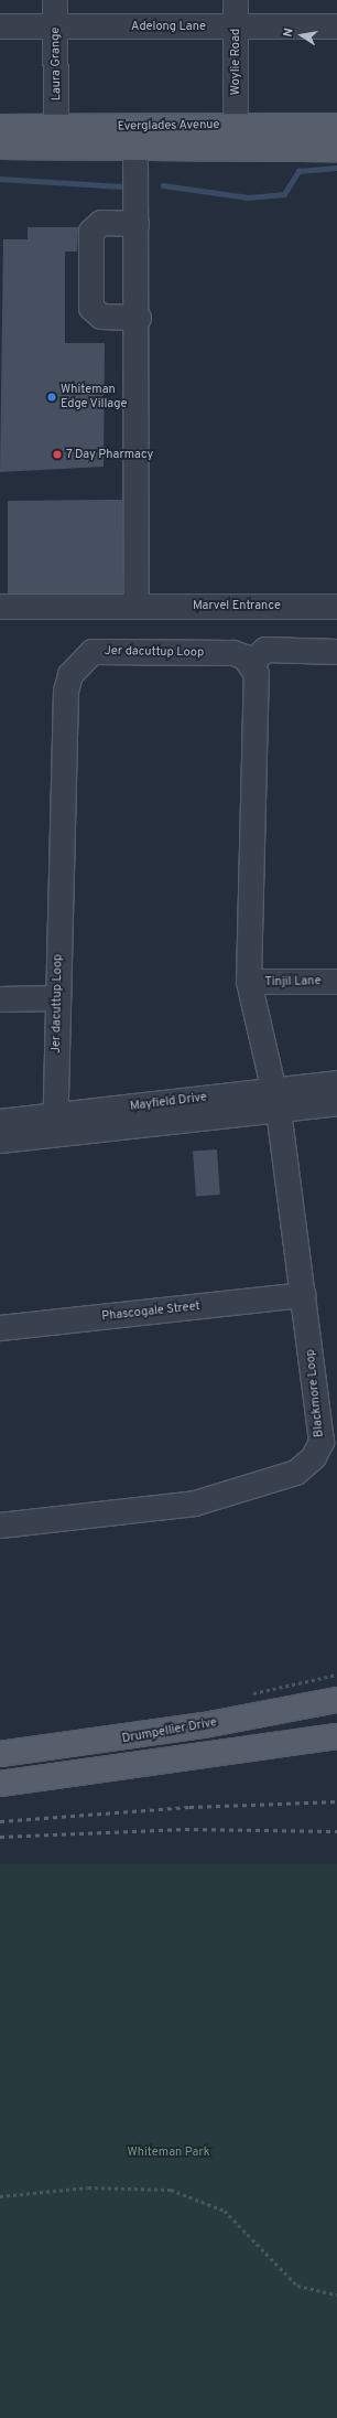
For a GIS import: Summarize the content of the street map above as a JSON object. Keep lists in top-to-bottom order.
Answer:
{
  "streets": {
    "main road": ["Everglades Avenue", "Drumpellier Drive"],
    "street": [
      "Adelong Lane",
      "Woylie Road",
      "Laura Grange",
      "Marvel Entrance",
      "Jer dacuttup Loop",
      "Tinjil Lane",
      "Mayfield Drive",
      "Phascogale Street",
      "Blackmore Loop"
    ]
  },
  "crossings": [
    ["Adelong Lane", "Woylie Road"],
    ["Adelong Lane", "Laura Grange"],
    ["Woylie Road", "Everglades Avenue"],
    ["Laura Grange", "Everglades Avenue"],
    ["Jer dacuttup Loop", "Mayfield Drive"],
    ["Mayfield Drive", "Blackmore Loop"],
    ["Phascogale Street", "Blackmore Loop"]
  ],
  "parks": ["Whiteman Park"],
  "places": ["Whiteman Edge Village", "7 Day Pharmacy"],
  "north": "left"
}
